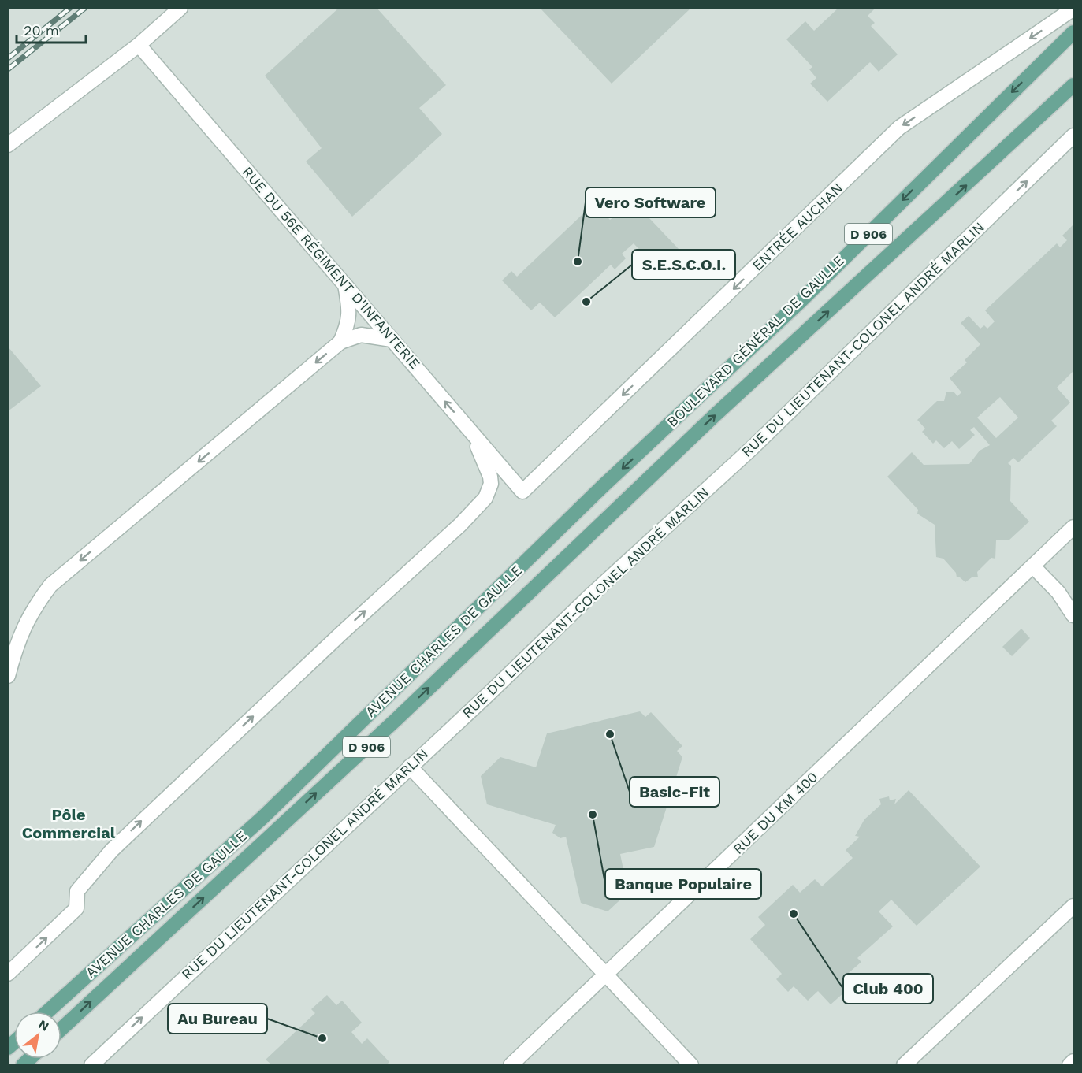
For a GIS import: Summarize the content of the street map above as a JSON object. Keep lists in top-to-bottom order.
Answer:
{
  "streets": {
    "main road": ["D 906", "BOULEVARD GÉNÉRAL DE GAULLE", "AVENUE CHARLES DE GAULLE"],
    "street": [
      "ENTRÉE AUCHAN",
      "RUE DU 56E RÉGIMENT D'INFANTERIE",
      "RUE DU LIEUTENANT-COLONEL ANDRÉ MARLIN",
      "RUE DU KM 400"
    ]
  },
  "crossings": [
    ["ENTRÉE AUCHAN", "RUE DU 56E RÉGIMENT D'INFANTERIE"],
    ["BOULEVARD GÉNÉRAL DE GAULLE", "AVENUE CHARLES DE GAULLE"]
  ],
  "one_way": ["ENTRÉE AUCHAN", "RUE DU LIEUTENANT-COLONEL ANDRÉ MARLIN"],
  "districts": ["Pôle Commercial"],
  "places": [
    "Vero Software",
    "S.E.S.C.O.I.",
    "Basic-Fit",
    "Banque Populaire",
    "Club 400",
    "Au Bureau"
  ],
  "scale_bar": "20 m",
  "north": "top right"
}
